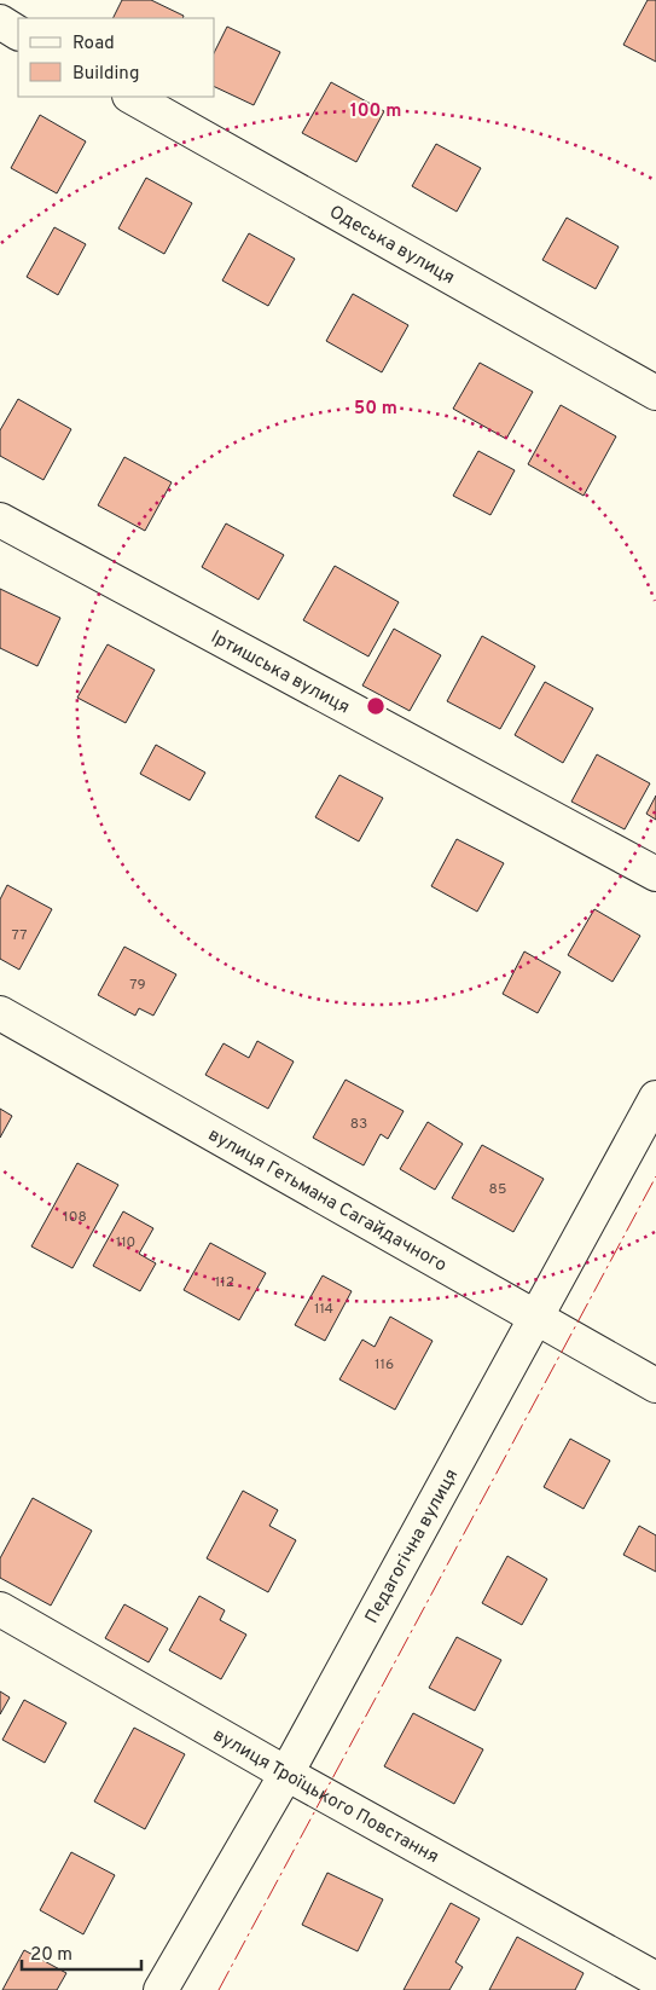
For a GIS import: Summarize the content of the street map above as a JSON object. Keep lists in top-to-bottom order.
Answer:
{
  "streets": {
    "street": [
      "Одеська вулиця",
      "Іртишська вулиця",
      "вулиця Гетьмана Сагайдачного",
      "Педагогічна вулиця",
      "вулиця Троїцького Повстання"
    ]
  },
  "crossings": [
    ["вулиця Гетьмана Сагайдачного", "Педагогічна вулиця"],
    ["Педагогічна вулиця", "вулиця Троїцького Повстання"]
  ],
  "house_numbers": [
    "77",
    "79",
    "83",
    "85",
    "108",
    "110",
    "112",
    "114",
    "116"
  ],
  "legend": ["Road", "Building"],
  "scale_bar": "20 m",
  "rings": ["100 m", "50 m"]
}
